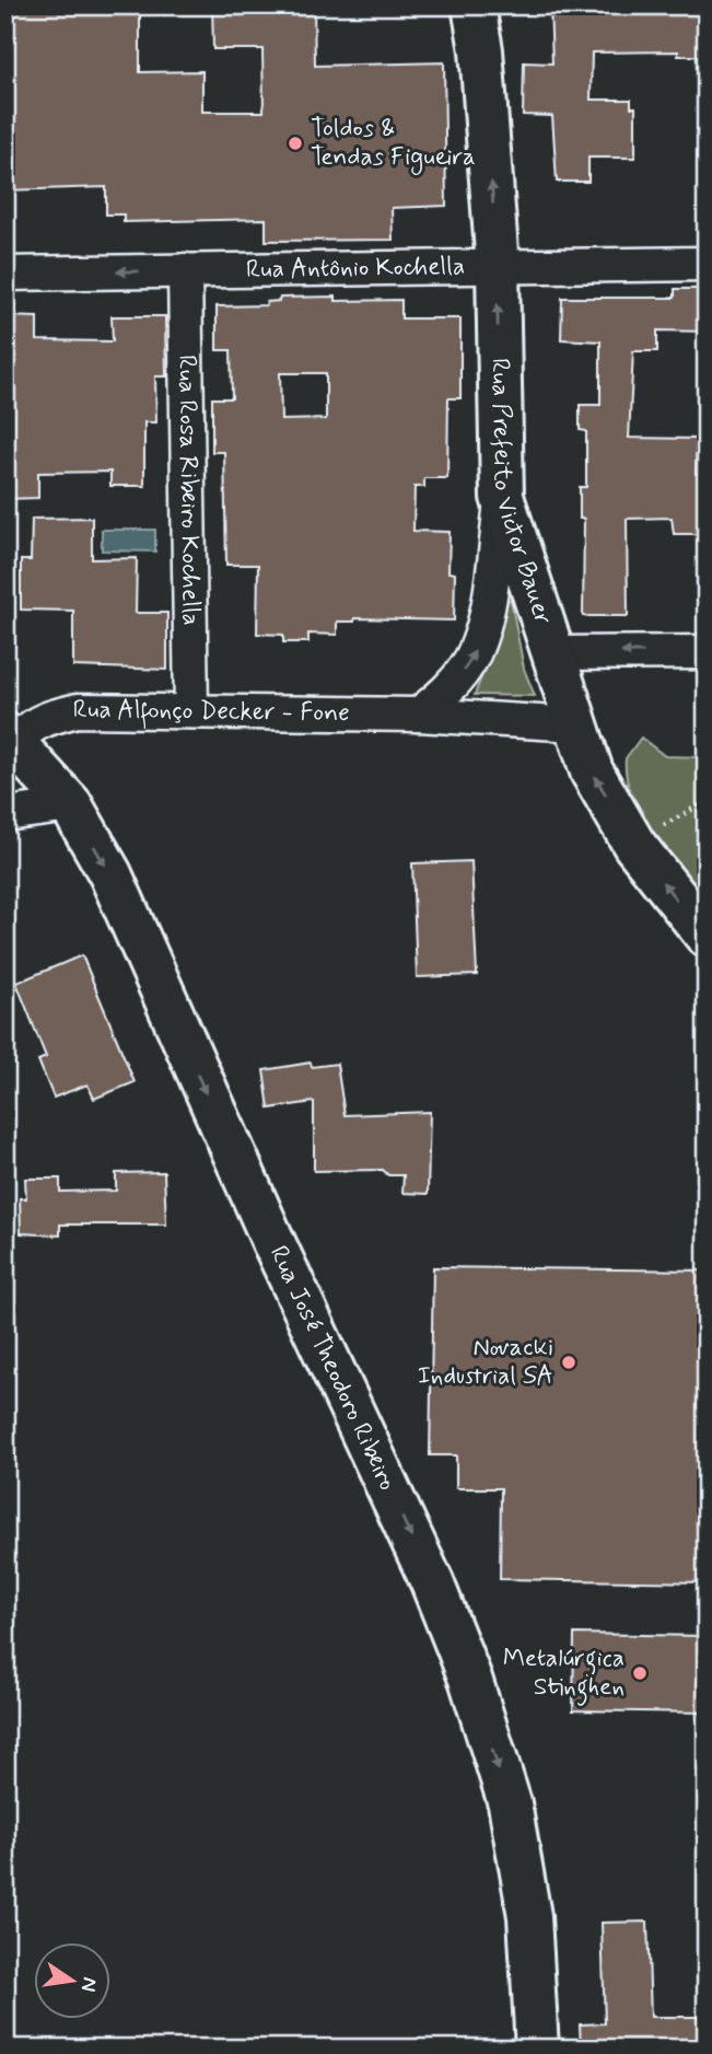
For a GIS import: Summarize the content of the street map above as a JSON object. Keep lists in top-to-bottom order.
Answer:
{
  "streets": {
    "main road": ["Rua Prefeito Victor Bauer", "Rua José Theodoro Ribeiro"],
    "street": ["Rua Antônio Kochella", "Rua Rosa Ribeiro Kochella", "Rua Alfonço Decker - Fone"]
  },
  "crossings": [
    ["Rua Antônio Kochella", "Rua Rosa Ribeiro Kochella"],
    ["Rua Antônio Kochella", "Rua Prefeito Victor Bauer"],
    ["Rua Rosa Ribeiro Kochella", "Rua Alfonço Decker - Fone"],
    ["Rua Prefeito Victor Bauer", "Rua Alfonço Decker - Fone"],
    ["Rua Alfonço Decker - Fone", "Rua José Theodoro Ribeiro"]
  ],
  "one_way": ["Rua Prefeito Victor Bauer", "Rua José Theodoro Ribeiro"],
  "places": ["Toldos & Tendas Figueira", "Novacki Industrial SA", "Metalúrgica Stinghen"],
  "north": "right"
}
